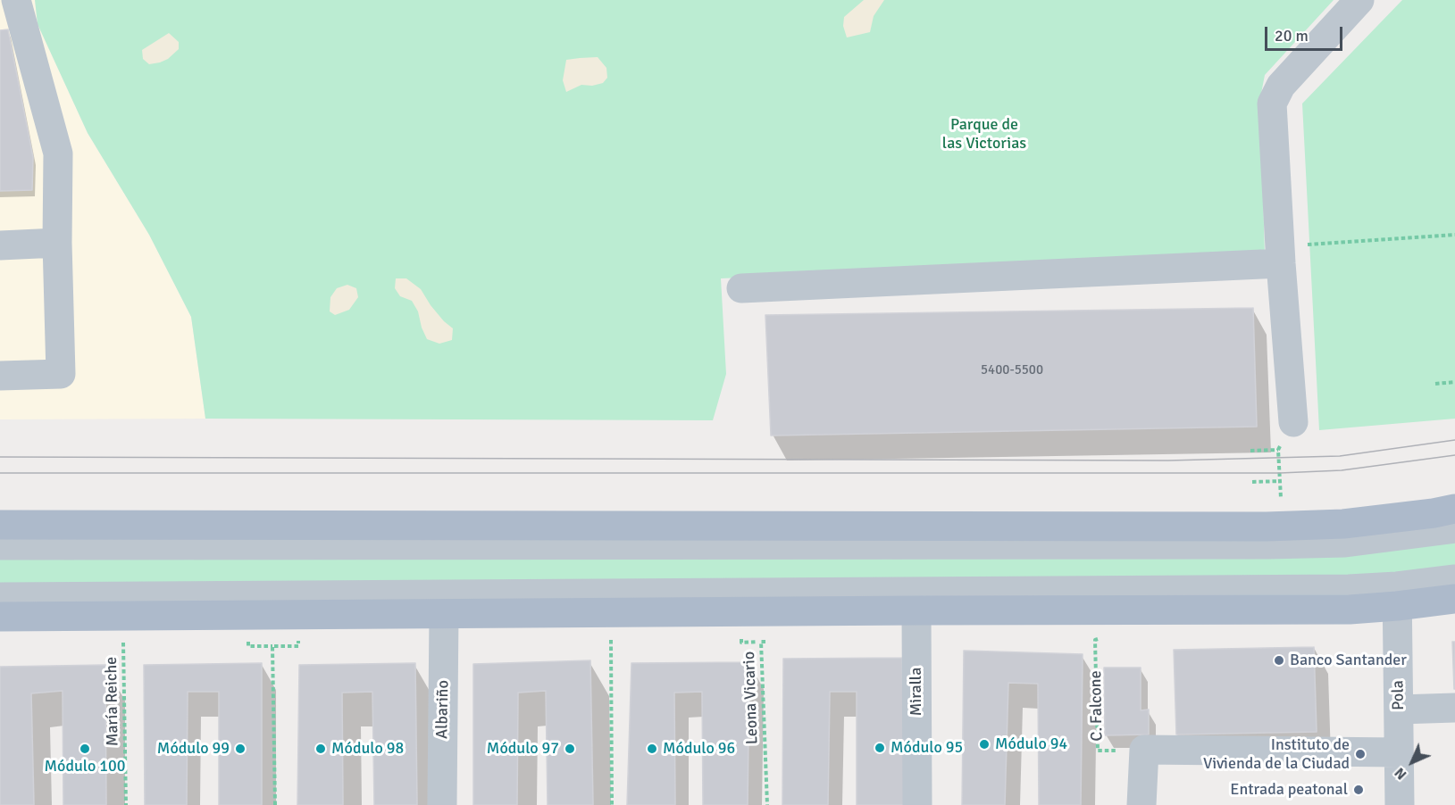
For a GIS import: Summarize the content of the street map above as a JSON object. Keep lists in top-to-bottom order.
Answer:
{
  "streets": {
    "street": ["Miralla", "Pola", "Albariño"],
    "path": ["Leona Vicario", "María Reiche", "C. Falcone"]
  },
  "parks": ["Parque de las Victorias"],
  "places": [
    "Banco Santander",
    "Módulo 94",
    "Módulo 95",
    "Módulo 100",
    "Módulo 99",
    "Módulo 98",
    "Módulo 97",
    "Módulo 96",
    "Instituto de Vivienda de la Ciudad",
    "Entrada peatonal"
  ],
  "house_numbers": ["5400-5500"],
  "scale_bar": "20 m",
  "north": "bottom left"
}
